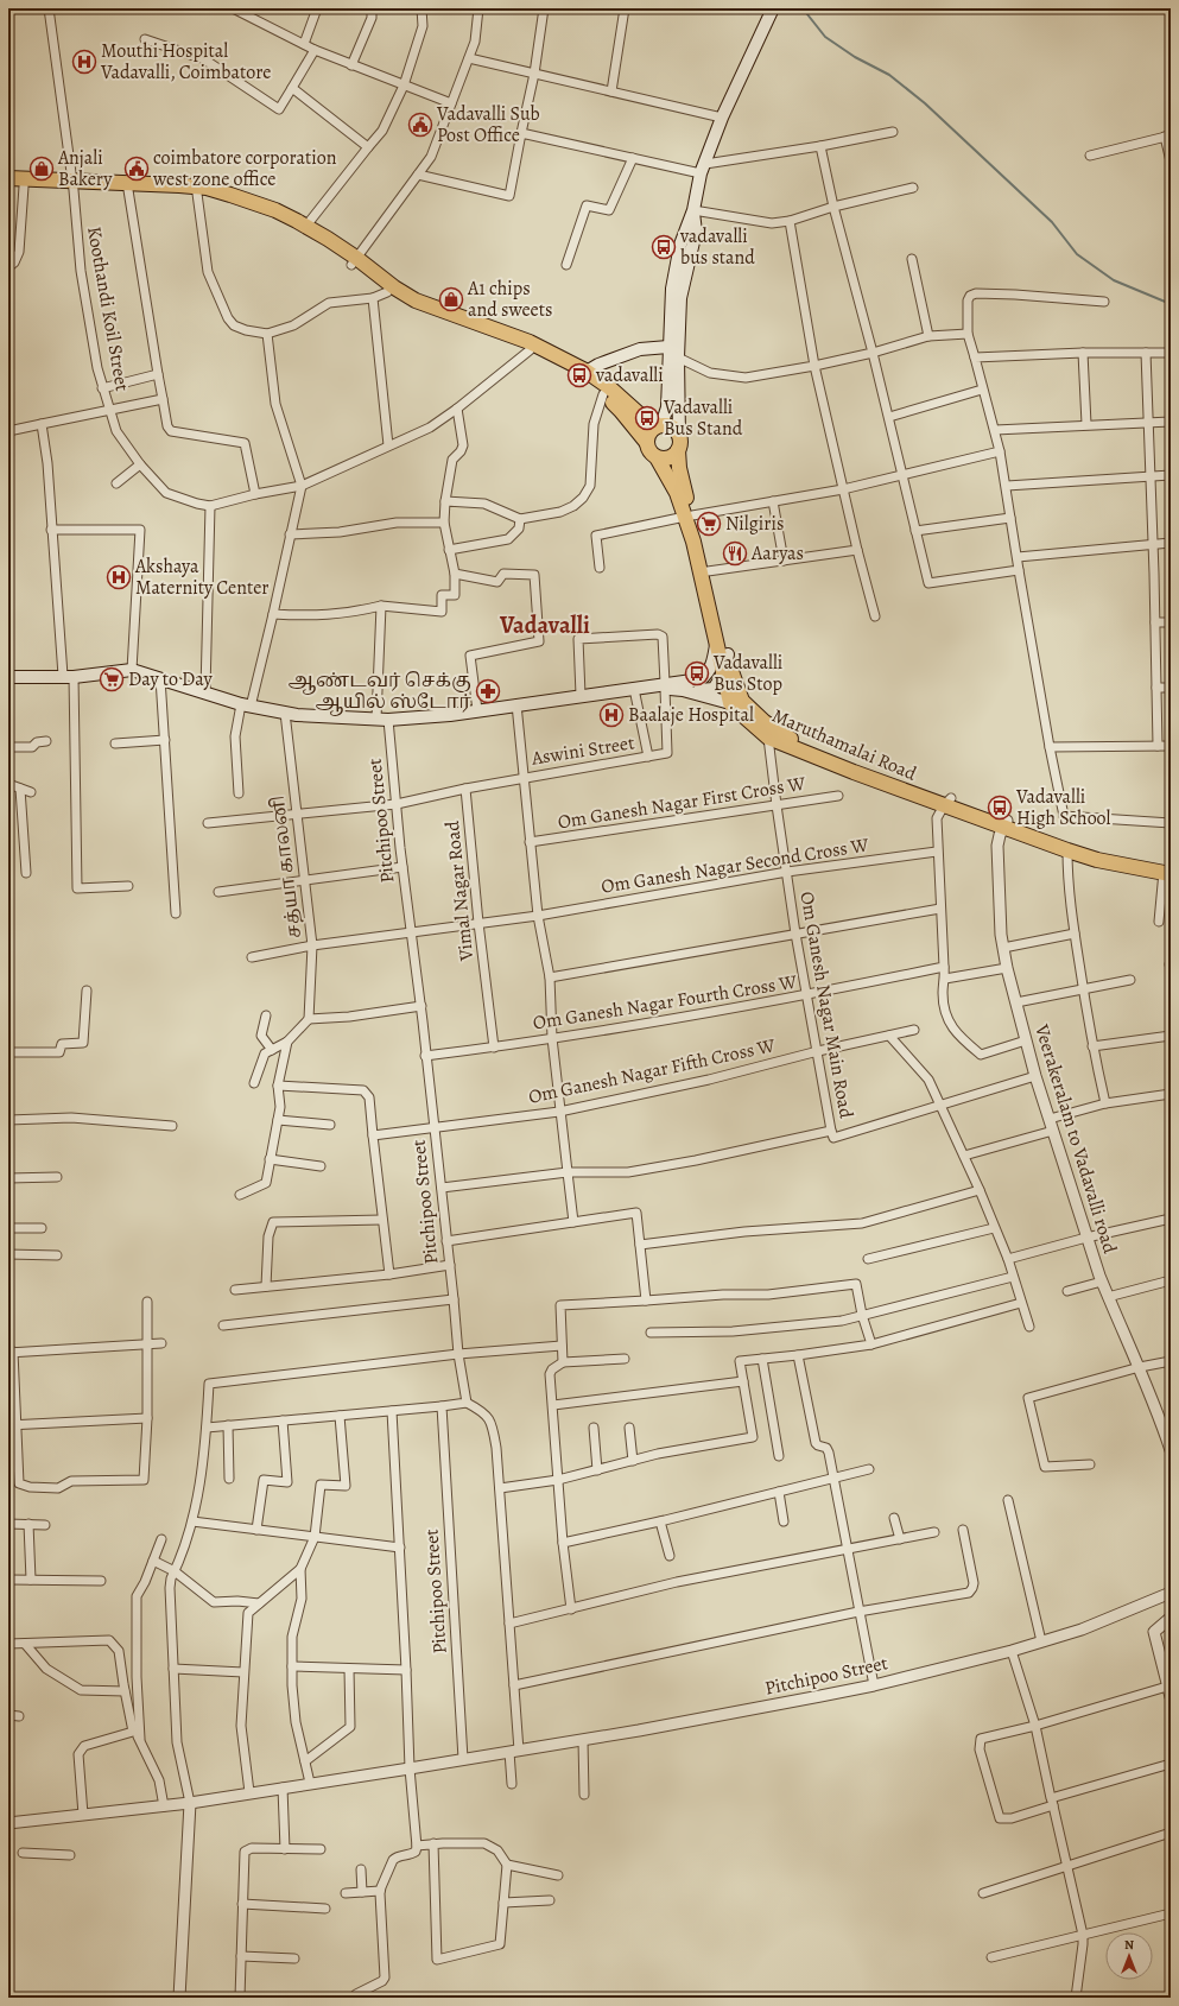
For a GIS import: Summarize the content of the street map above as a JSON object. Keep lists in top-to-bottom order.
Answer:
{
  "streets": {
    "main road": ["Maruthamalai Road"],
    "street": [
      "Koothandi Koil Street",
      "Aswini Street",
      "Om Ganesh Nagar First Cross W",
      "Pitchipoo Street",
      "Om Ganesh Nagar Second Cross W",
      "சத்யா காலனி",
      "Vimal Nagar Road",
      "Om Ganesh Nagar Fourth Cross W",
      "Om Ganesh Nagar Main Road",
      "Om Ganesh Nagar Fifth Cross W",
      "Veerakeralam to Vadavalli road"
    ]
  },
  "crossings": [
    ["Maruthamalai Road", "Om Ganesh Nagar Main Road"],
    ["Maruthamalai Road", "Veerakeralam to Vadavalli road"],
    ["Om Ganesh Nagar First Cross W", "Om Ganesh Nagar Main Road"],
    ["Pitchipoo Street", "சத்யா காலனி"],
    ["Pitchipoo Street", "Om Ganesh Nagar Fourth Cross W"],
    ["Pitchipoo Street", "Om Ganesh Nagar Main Road"],
    ["Pitchipoo Street", "Om Ganesh Nagar Fifth Cross W"],
    ["Om Ganesh Nagar Second Cross W", "சத்யா காலனி"],
    ["Om Ganesh Nagar Second Cross W", "Vimal Nagar Road"],
    ["Om Ganesh Nagar Second Cross W", "Om Ganesh Nagar Main Road"],
    ["சத்யா காலனி", "Vimal Nagar Road"],
    ["Vimal Nagar Road", "Om Ganesh Nagar Fourth Cross W"],
    ["Om Ganesh Nagar Fourth Cross W", "Om Ganesh Nagar Main Road"],
    ["Om Ganesh Nagar Main Road", "Om Ganesh Nagar Fifth Cross W"]
  ],
  "districts": ["Vadavalli"],
  "places": {
    "hospital": ["Mouthi Hospital Vadavalli, Coimbatore", "Akshaya Maternity Center", "Baalaje Hospital"],
    "public building": ["Vadavalli Sub Post Office", "coimbatore corporation west zone office"],
    "shop": ["Anjali Bakery", "A1 chips and sweets"],
    "bus stop": [
      "vadavalli bus stand",
      "vadavalli",
      "Vadavalli Bus Stand",
      "Vadavalli Bus Stop",
      "Vadavalli High School"
    ],
    "supermarket": ["Nilgiris", "Day to Day"],
    "restaurant": ["Aaryas"],
    "pharmacy": ["ஆண்டவர் செக்கு ஆயில் ஸ்டோர்"]
  },
  "north": "top"
}
